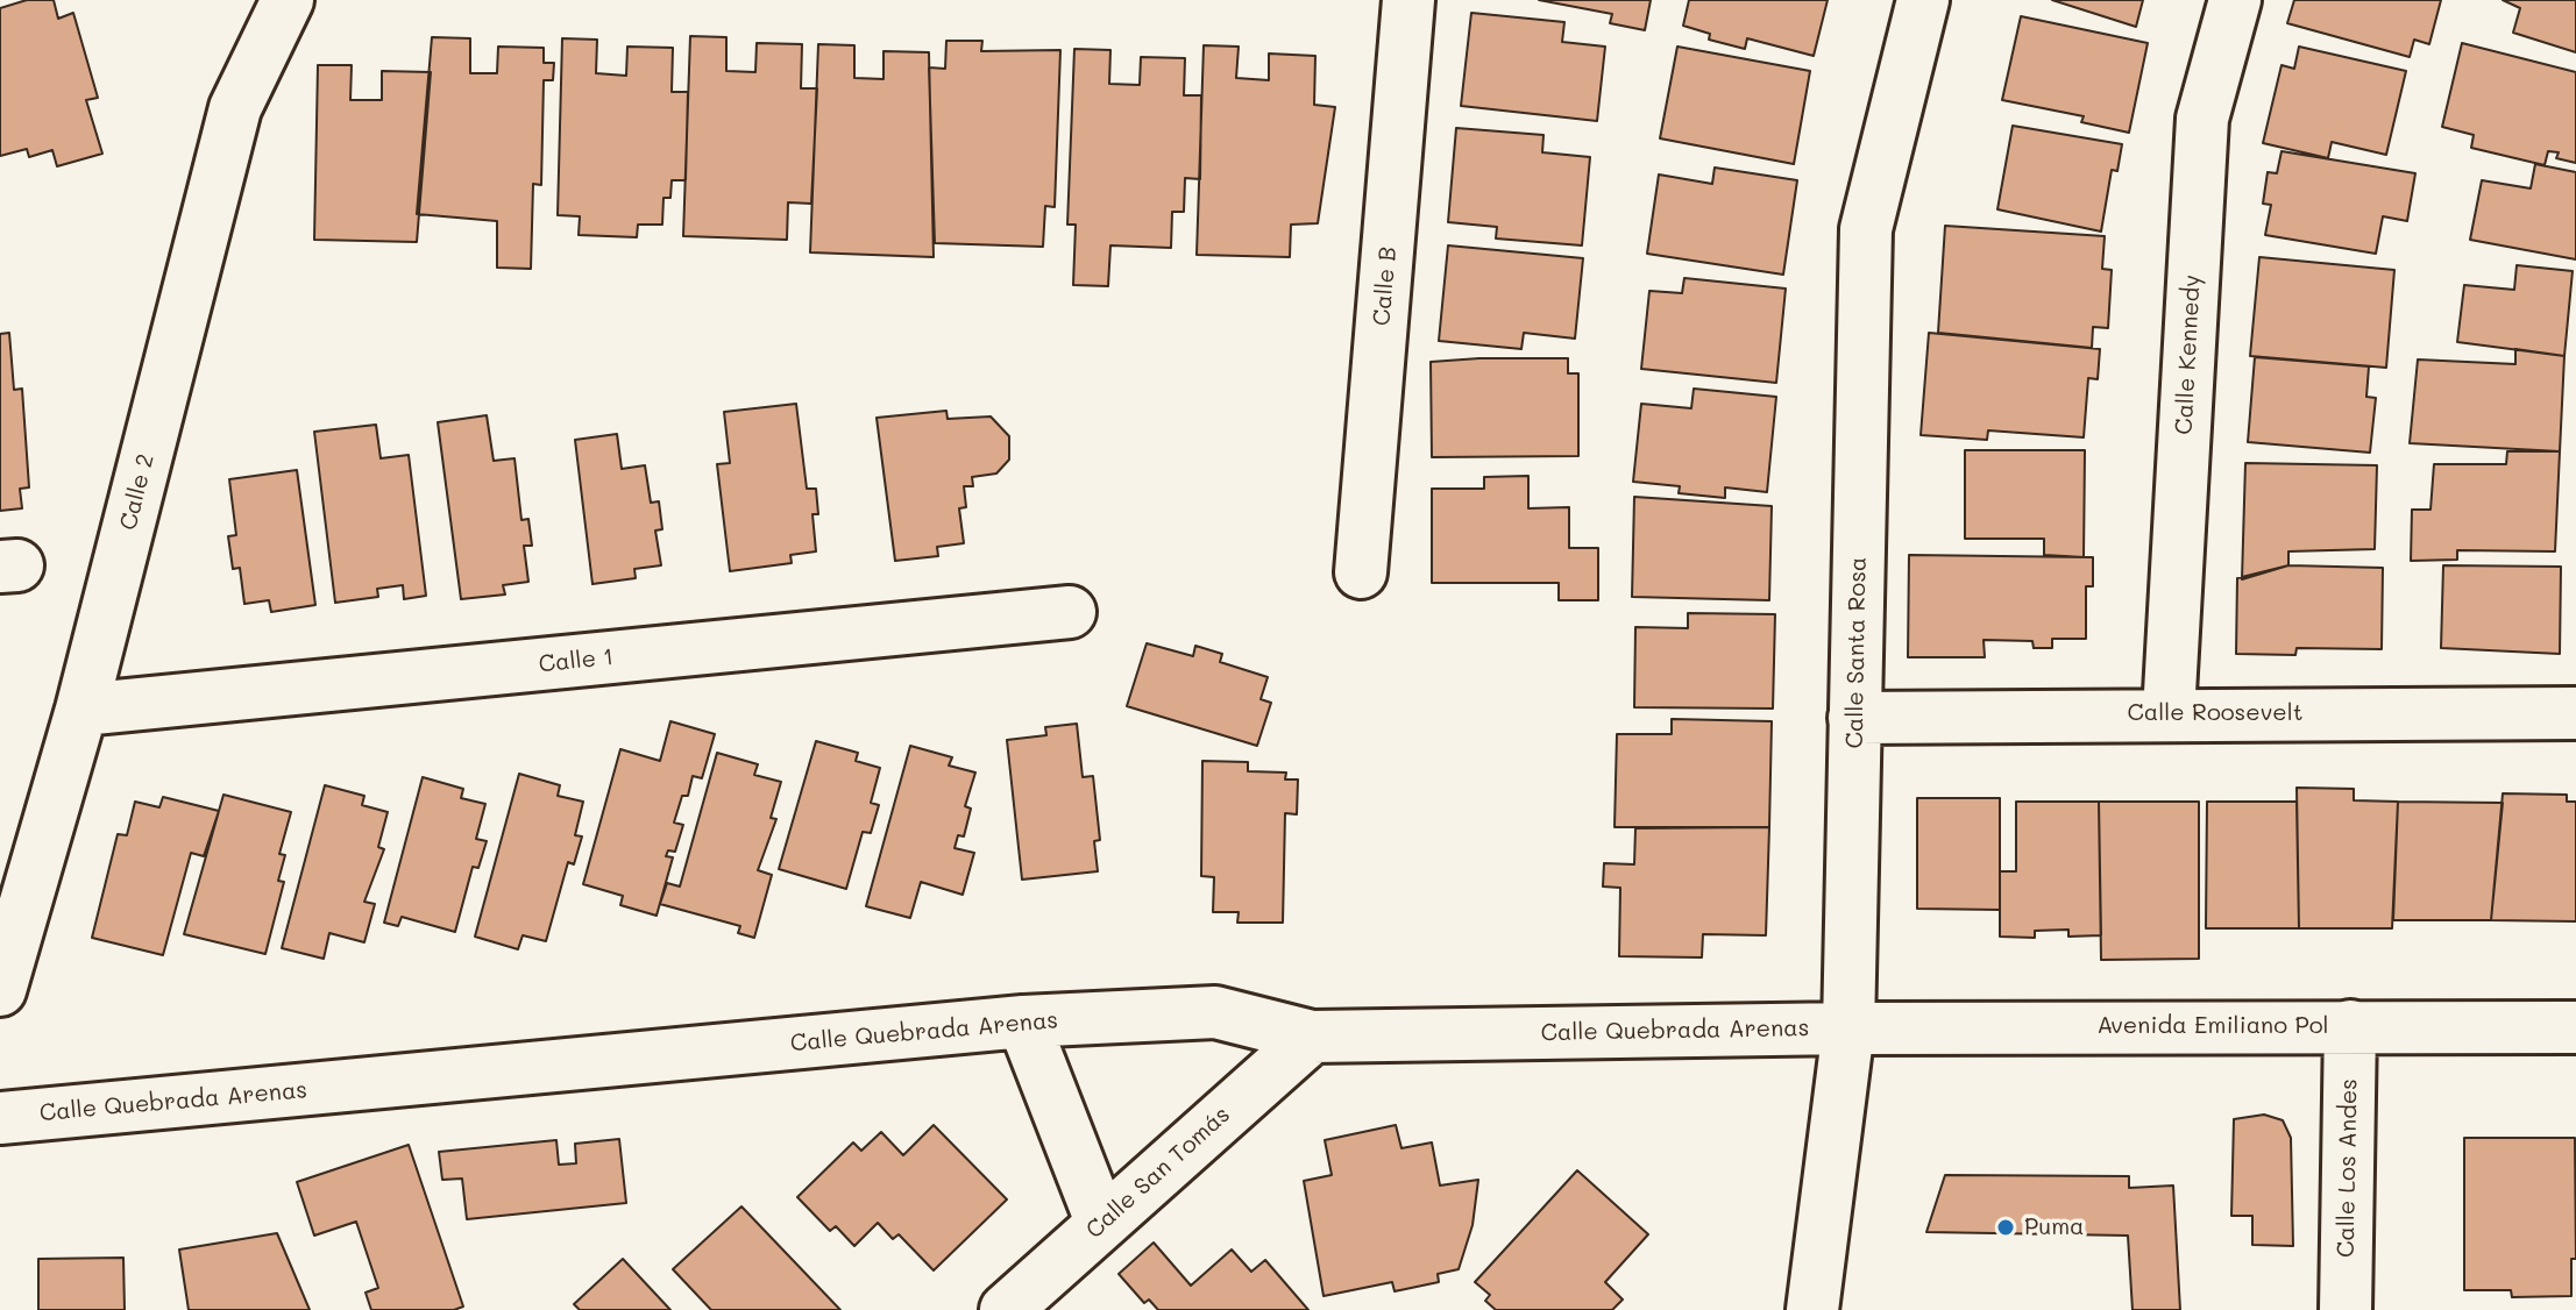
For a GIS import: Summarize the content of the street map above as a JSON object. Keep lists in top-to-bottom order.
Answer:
{
  "streets": {
    "street": [
      "Calle B",
      "Calle Kennedy",
      "Calle 2",
      "Calle Santa Rosa",
      "Calle 1",
      "Calle Roosevelt",
      "Avenida Emiliano Pol",
      "Calle Quebrada Arenas",
      "Calle Los Andes",
      "Calle San Tomás"
    ]
  },
  "crossings": [
    ["Calle Kennedy", "Calle Roosevelt"],
    ["Calle 2", "Calle 1"],
    ["Calle Santa Rosa", "Calle Roosevelt"],
    ["Calle Santa Rosa", "Avenida Emiliano Pol"],
    ["Calle Santa Rosa", "Calle Quebrada Arenas"],
    ["Avenida Emiliano Pol", "Calle Quebrada Arenas"],
    ["Avenida Emiliano Pol", "Calle Los Andes"],
    ["Calle Quebrada Arenas", "Calle San Tomás"]
  ],
  "places": ["Puma"]
}
